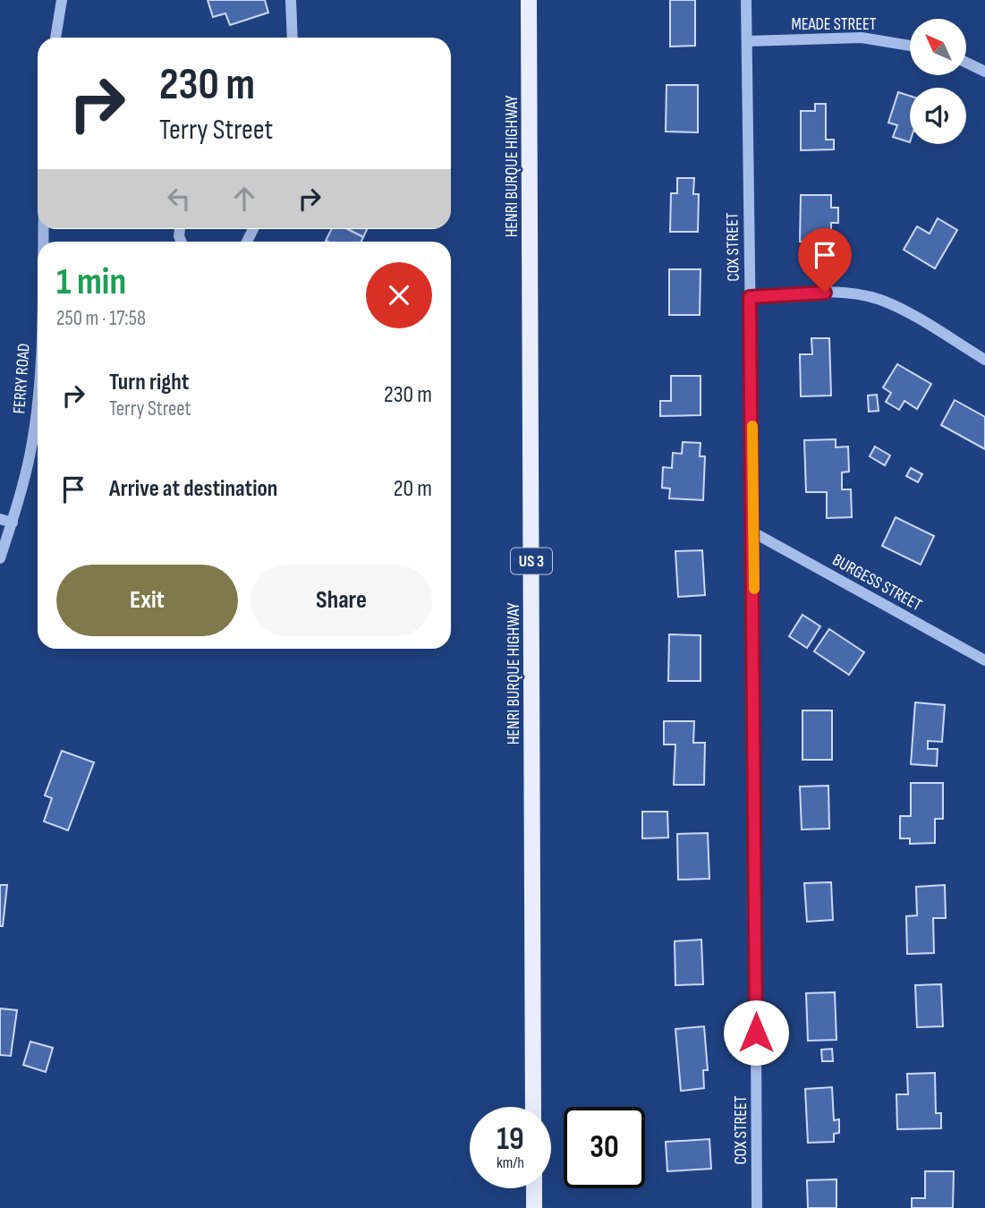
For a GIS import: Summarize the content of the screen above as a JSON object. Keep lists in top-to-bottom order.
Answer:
{
  "streets": {
    "main road": ["HENRI BURQUE HIGHWAY", "US 3"],
    "street": [
      "MEADE STREET",
      "COX STREET",
      "FERRY ROAD",
      "BURGESS STREET"
    ]
  },
  "crossings": [
    ["MEADE STREET", "COX STREET"],
    ["COX STREET", "BURGESS STREET"]
  ],
  "north": "top left",
  "page": {
    "turn": ["230 m", "Terry Street"],
    "heading": ["1 min", "250 m · 17:58"],
    "list": [
      {
        "name": "Turn right",
        "note": "Terry Street",
        "value": "230 m"
      },
      {
        "name": "Arrive at destination",
        "value": "20 m"
      }
    ],
    "buttons": ["Exit", "Share"],
    "speed": "19 km/h",
    "limit": "30"
  }
}
